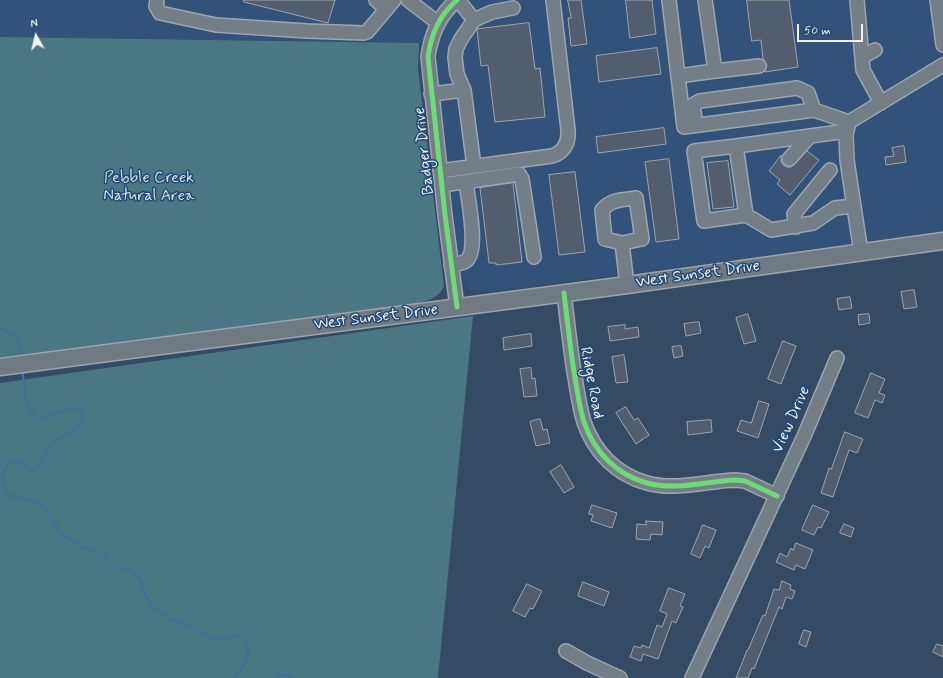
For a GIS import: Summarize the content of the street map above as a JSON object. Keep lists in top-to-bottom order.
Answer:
{
  "streets": {
    "main road": ["West Sunset Drive"],
    "street": ["Badger Drive", "Ridge Road", "View Drive"]
  },
  "crossings": [
    ["Badger Drive", "West Sunset Drive"],
    ["West Sunset Drive", "Ridge Road"],
    ["Ridge Road", "View Drive"]
  ],
  "parks": ["Pebble Creek Natural Area"],
  "scale_bar": "50 m",
  "north": "top"
}
